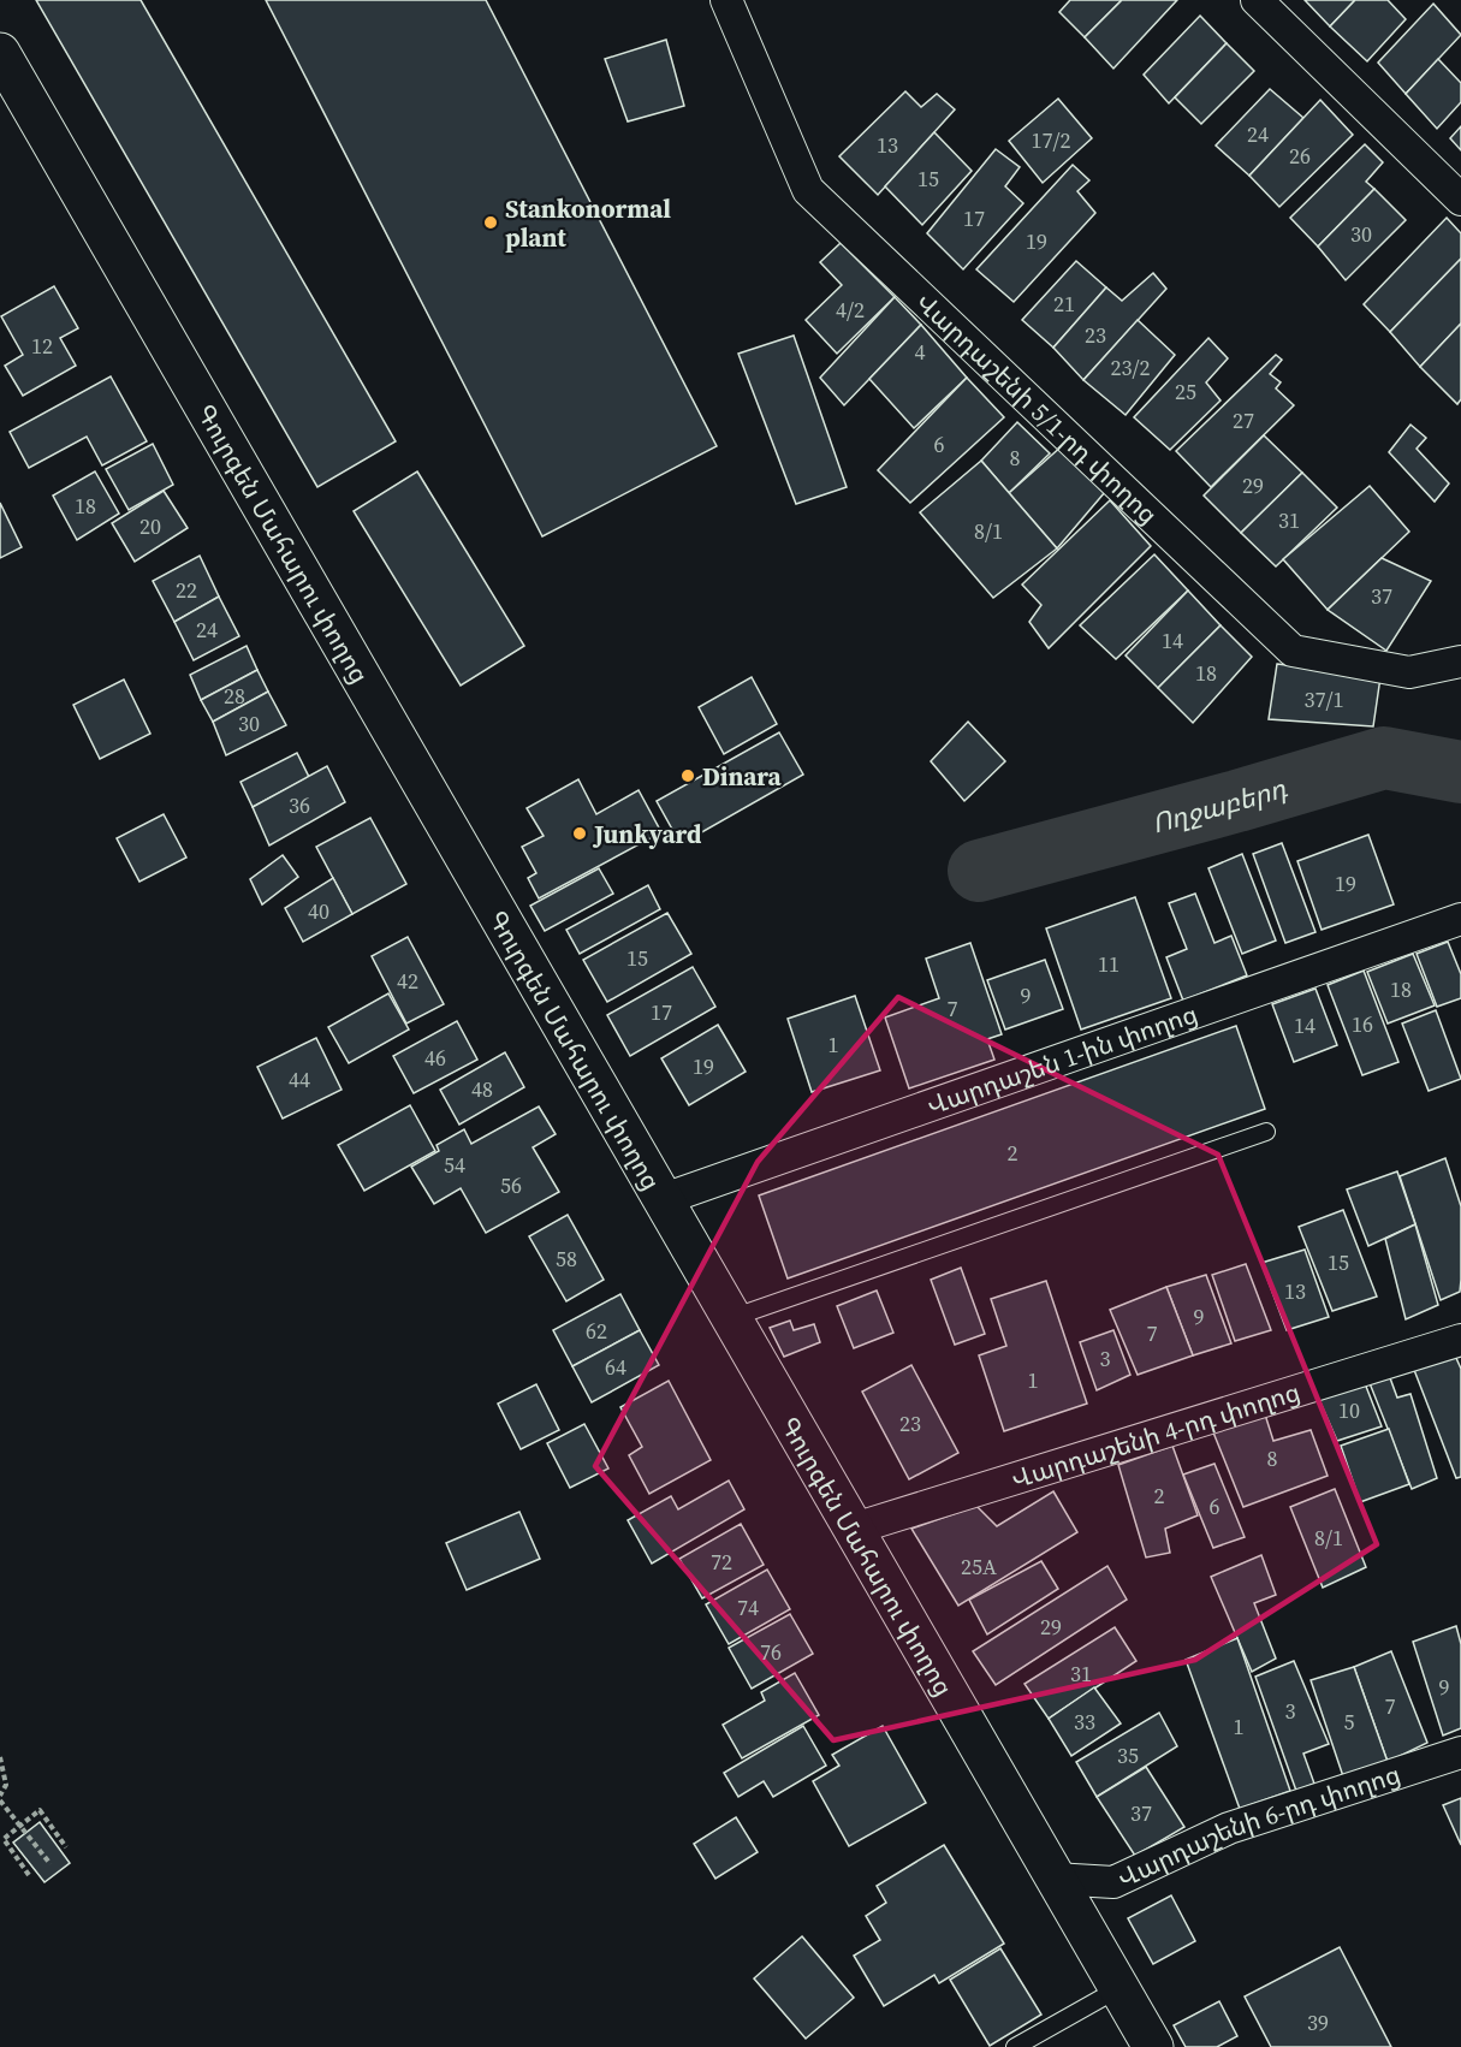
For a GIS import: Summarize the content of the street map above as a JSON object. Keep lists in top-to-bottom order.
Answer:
{
  "streets": {
    "main road": ["Գուրգեն Մահարու փողոց"],
    "street": [
      "Վարդաշենի 5/1-րդ փողոց",
      "Վարդաշեն 1-ին փողոց",
      "Վարդաշենի 4-րդ փողոց",
      "Վարդաշենի 6-րդ փողոց"
    ]
  },
  "crossings": [
    ["Գուրգեն Մահարու փողոց", "Վարդաշեն 1-ին փողոց"],
    ["Գուրգեն Մահարու փողոց", "Վարդաշենի 4-րդ փողոց"],
    ["Գուրգեն Մահարու փողոց", "Վարդաշենի 6-րդ փողոց"]
  ],
  "water": ["Ողջաբերդ"],
  "places": ["Stankonormal plant", "Dinara", "Junkyard"],
  "house_numbers": [
    "24",
    "17/2",
    "13",
    "26",
    "15",
    "17",
    "30",
    "19",
    "21",
    "4/2",
    "23",
    "12",
    "4",
    "23/2",
    "25",
    "27",
    "6",
    "8",
    "29",
    "18",
    "31",
    "20",
    "8/1",
    "22",
    "37",
    "24",
    "14",
    "18",
    "28",
    "37/1",
    "30",
    "36",
    "19",
    "40",
    "15",
    "11",
    "42",
    "18",
    "9",
    "7",
    "17",
    "16",
    "14",
    "1",
    "46",
    "19",
    "44",
    "48",
    "2",
    "54",
    "56",
    "58",
    "15",
    "13",
    "9",
    "62",
    "7",
    "3",
    "64",
    "1",
    "10",
    "23",
    "8",
    "2",
    "6",
    "8/1",
    "72",
    "25А",
    "74",
    "29",
    "76",
    "31",
    "9",
    "7",
    "3",
    "33",
    "5",
    "1",
    "35",
    "37",
    "39"
  ]
}
